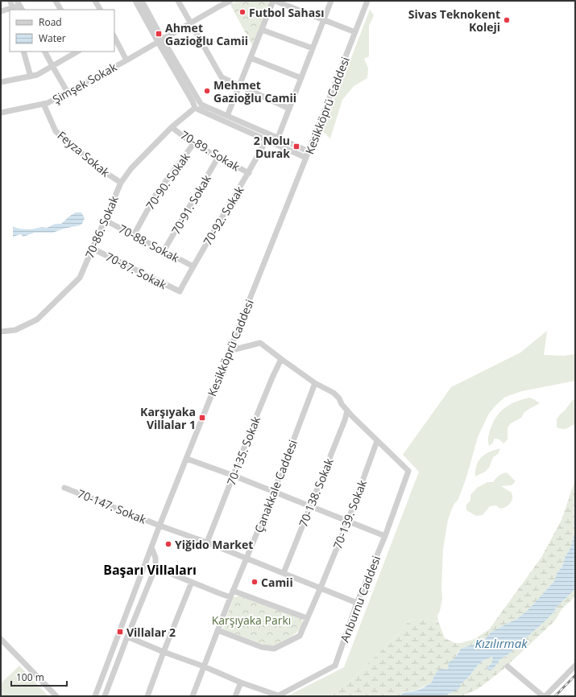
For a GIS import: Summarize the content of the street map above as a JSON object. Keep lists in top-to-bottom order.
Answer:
{
  "streets": {
    "street": [
      "Şimşek Sokak",
      "Kesikköprü Caddesi",
      "70-89. Sokak",
      "Feyza Sokak",
      "70-90. Sokak",
      "70-91. Sokak",
      "70-92. Sokak",
      "70-86. Sokak",
      "70-88. Sokak",
      "70-87. Sokak",
      "70-135. Sokak",
      "Çanakkale Caddesi",
      "70-138. Sokak",
      "70-147. Sokak",
      "70-139. Sokak",
      "Arıburnu Caddesi"
    ]
  },
  "crossings": [
    ["Şimşek Sokak", "Feyza Sokak"],
    ["Kesikköprü Caddesi", "70-147. Sokak"],
    ["70-89. Sokak", "70-90. Sokak"],
    ["70-89. Sokak", "70-91. Sokak"],
    ["70-89. Sokak", "70-92. Sokak"],
    ["70-89. Sokak", "70-86. Sokak"],
    ["Feyza Sokak", "70-86. Sokak"],
    ["70-90. Sokak", "70-88. Sokak"],
    ["70-91. Sokak", "70-88. Sokak"],
    ["70-92. Sokak", "70-88. Sokak"],
    ["70-92. Sokak", "70-87. Sokak"],
    ["70-86. Sokak", "70-88. Sokak"],
    ["70-86. Sokak", "70-87. Sokak"],
    ["70-135. Sokak", "70-147. Sokak"],
    ["Çanakkale Caddesi", "70-147. Sokak"],
    ["Çanakkale Caddesi", "70-139. Sokak"],
    ["70-138. Sokak", "70-147. Sokak"],
    ["70-147. Sokak", "70-139. Sokak"],
    ["70-147. Sokak", "Arıburnu Caddesi"],
    ["70-139. Sokak", "Arıburnu Caddesi"]
  ],
  "districts": ["Başarı Villaları"],
  "water": ["Kızılırmak"],
  "parks": ["Karşıyaka Parkı"],
  "places": {
    "other": [
      "Futbol Sahası",
      "Sivas Teknokent Koleji",
      "Mehmet Gazioğlu Camii",
      "Yiğido Market",
      "Camii"
    ],
    "transit": [
      "Ahmet Gazioğlu Camii",
      "2 Nolu Durak",
      "Karşıyaka Villalar 1",
      "Villalar 2"
    ]
  },
  "legend": ["Road", "Water"],
  "scale_bar": "100 m"
}
